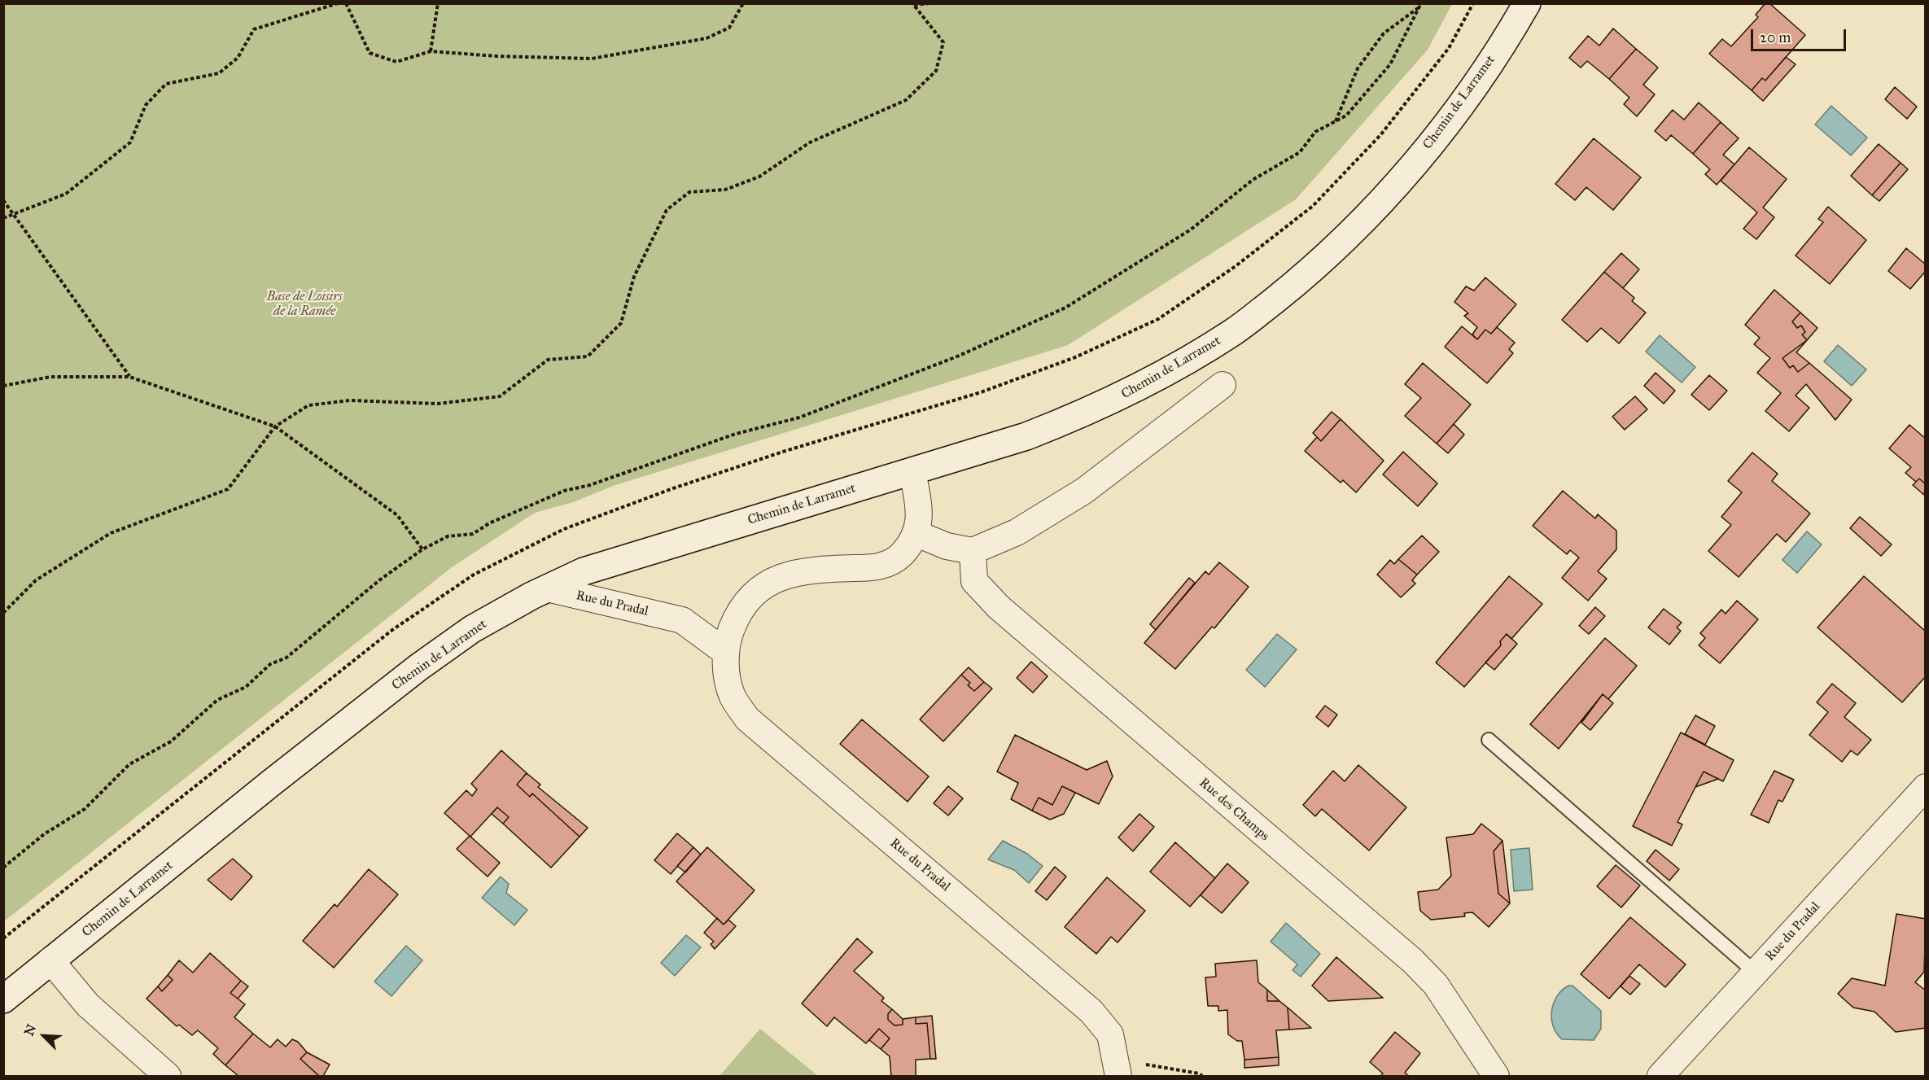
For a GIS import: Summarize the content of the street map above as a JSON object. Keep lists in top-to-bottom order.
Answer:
{
  "streets": {
    "main road": ["Chemin de Larramet"],
    "street": ["Rue du Pradal", "Rue des Champs"]
  },
  "crossings": [
    ["Chemin de Larramet", "Rue du Pradal"]
  ],
  "parks": ["Base de Loisirs de la Ramée"],
  "scale_bar": "20 m",
  "north": "top left"
}
